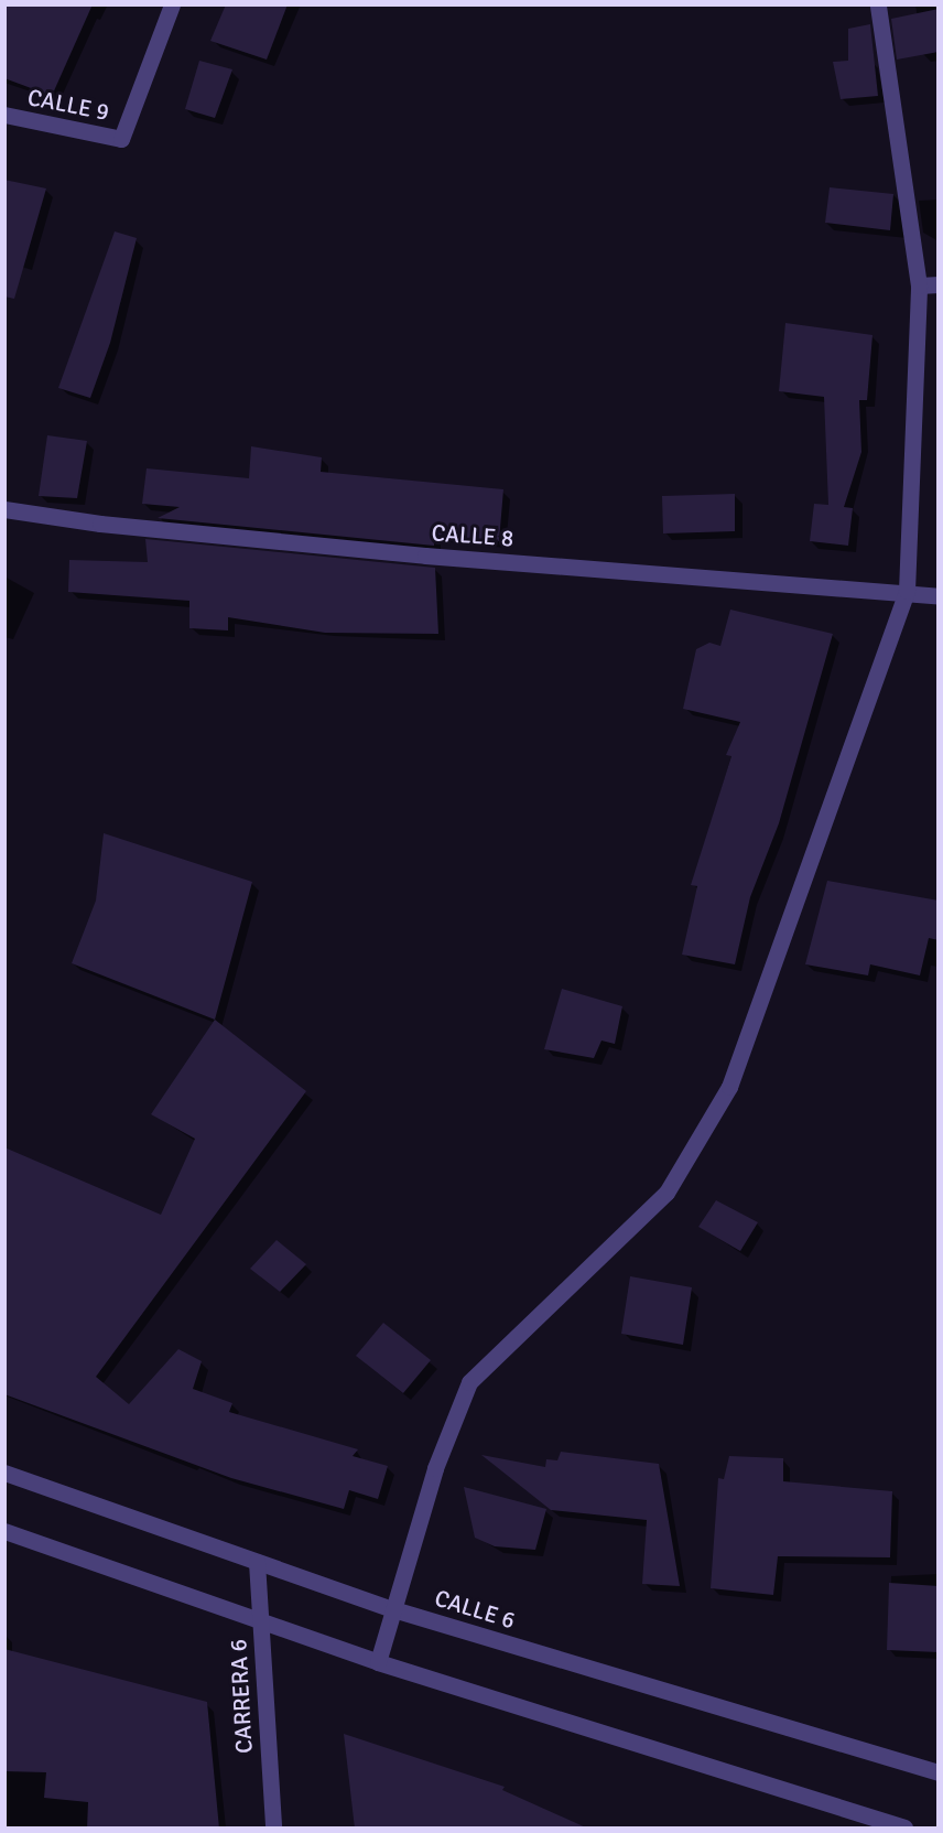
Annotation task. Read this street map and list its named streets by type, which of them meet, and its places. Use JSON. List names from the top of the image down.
{
  "streets": {
    "street": [
      "CALLE 9",
      "CALLE 8",
      "CALLE 6",
      "CARRERA 6"
    ]
  },
  "crossings": [
    ["CALLE 6", "CARRERA 6"]
  ]
}
